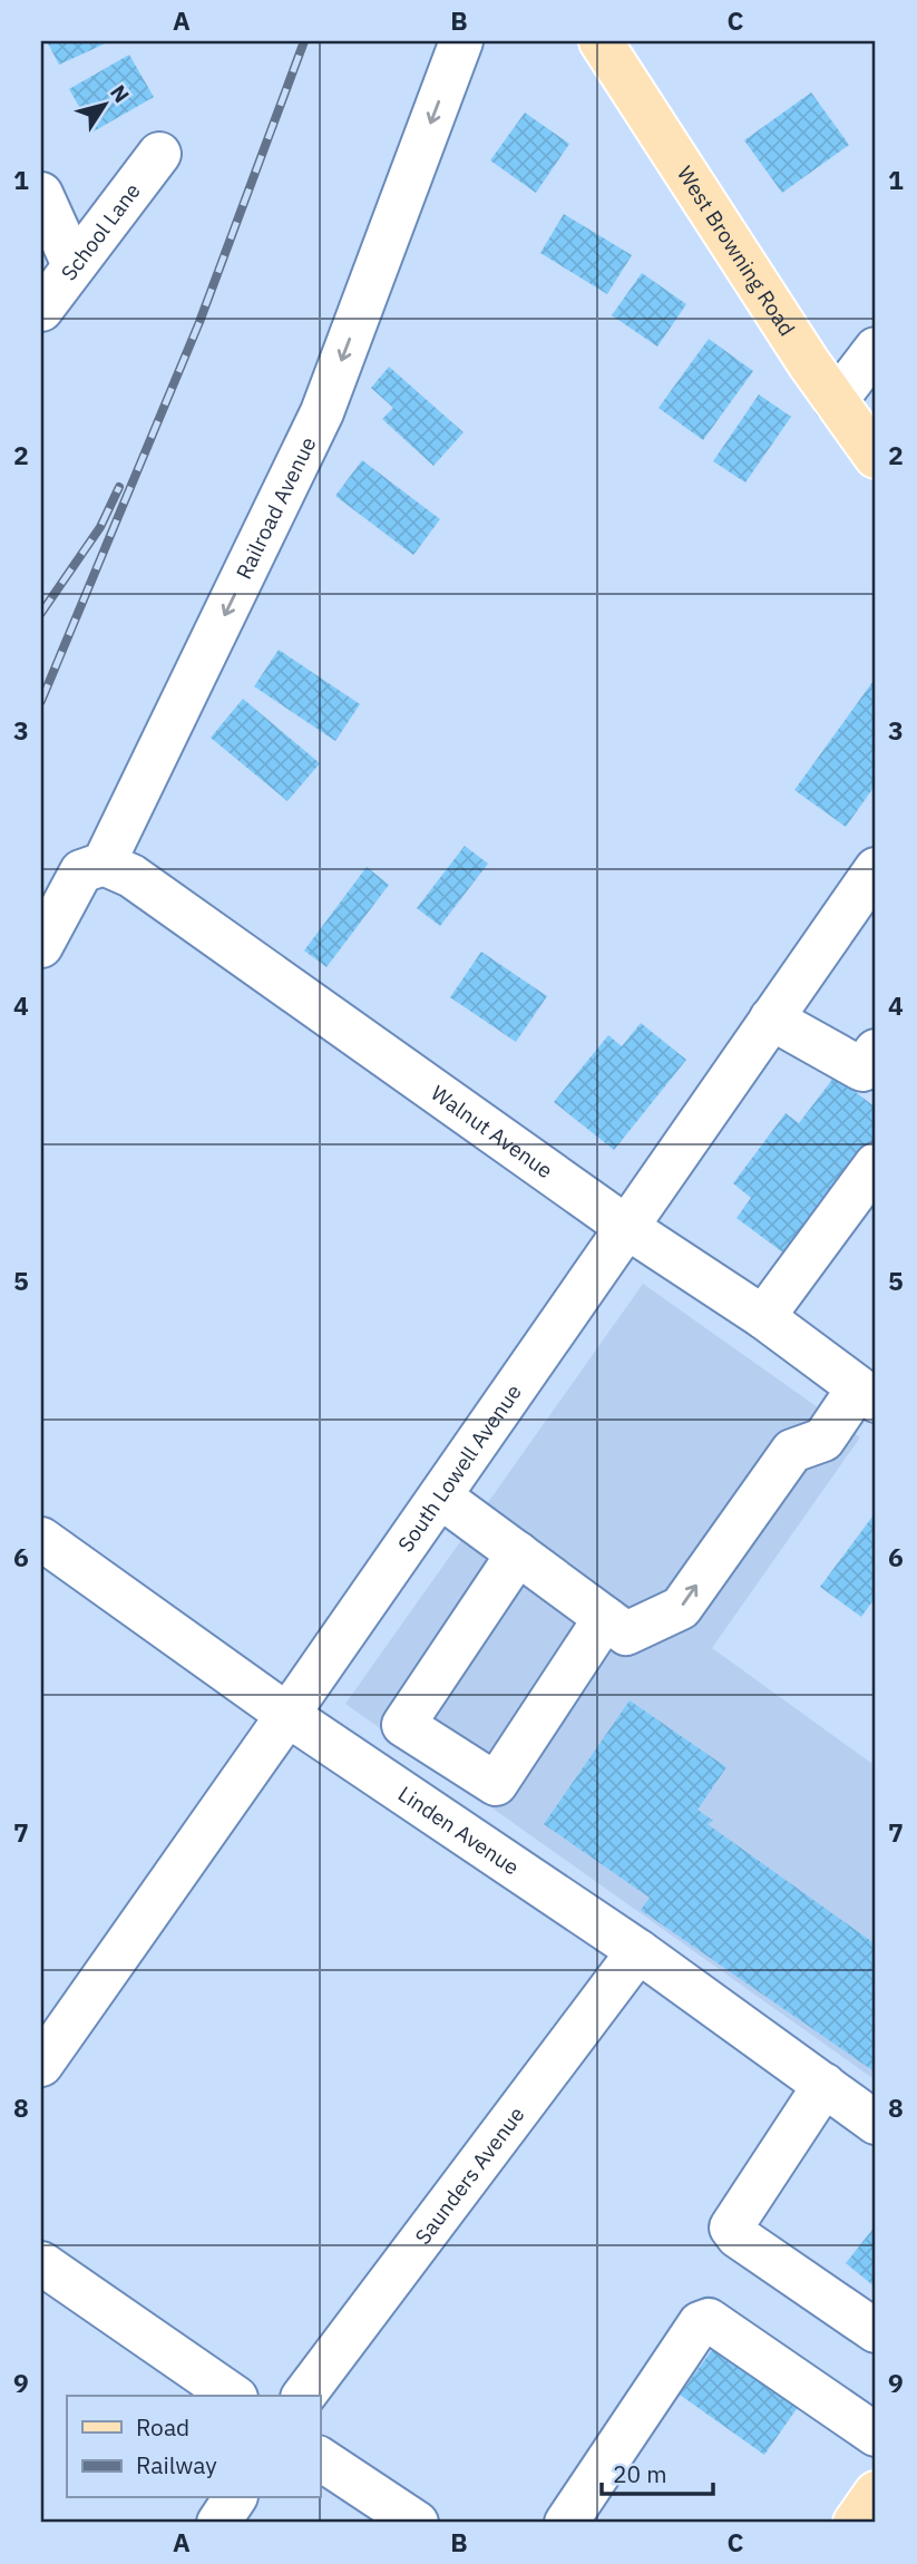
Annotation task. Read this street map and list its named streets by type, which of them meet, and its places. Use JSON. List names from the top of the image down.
{
  "streets": {
    "main road": ["West Browning Road"],
    "street": [
      "School Lane",
      "Railroad Avenue",
      "Walnut Avenue",
      "South Lowell Avenue",
      "Linden Avenue",
      "Saunders Avenue"
    ]
  },
  "crossings": [
    ["Railroad Avenue", "Walnut Avenue"],
    ["Walnut Avenue", "South Lowell Avenue"],
    ["South Lowell Avenue", "Linden Avenue"],
    ["Linden Avenue", "Saunders Avenue"]
  ],
  "one_way": ["Railroad Avenue"],
  "legend": ["Road", "Railway"],
  "scale_bar": "20 m",
  "north": "top right",
  "grid": {
    "columns": ["A", "B", "C"],
    "rows": [
      "1",
      "2",
      "3",
      "4",
      "5",
      "6",
      "7",
      "8",
      "9"
    ]
  }
}
